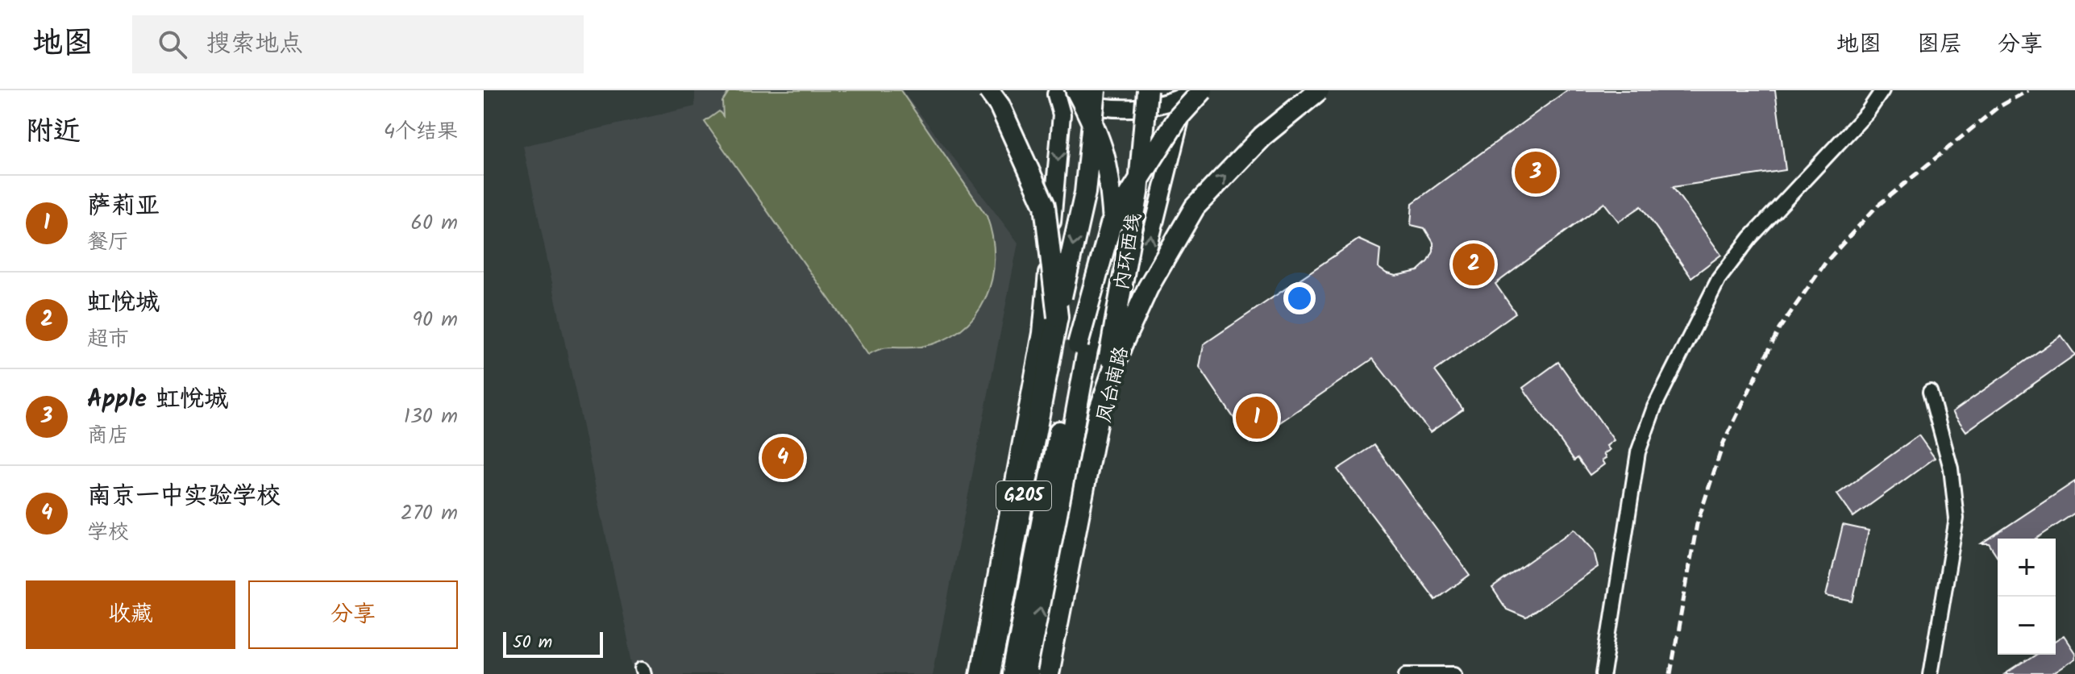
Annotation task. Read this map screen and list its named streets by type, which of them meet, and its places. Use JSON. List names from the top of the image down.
{
  "streets": {
    "highway": ["内环西线", "G205"],
    "main road": ["凤台南路"]
  },
  "scale_bar": "50 m",
  "page": {
    "header": "地图",
    "search": "搜索地点",
    "nav": ["地图", "图层", "分享"],
    "heading": ["附近", "4个结果"],
    "pins": [
      "3",
      "2",
      "1",
      "4"
    ],
    "list": [
      {
        "mark": "1",
        "name": "萨莉亚",
        "note": "餐厅",
        "value": "60 m"
      },
      {
        "mark": "2",
        "name": "虹悦城",
        "note": "超市",
        "value": "90 m"
      },
      {
        "mark": "3",
        "name": "Apple 虹悦城",
        "note": "商店",
        "value": "130 m"
      },
      {
        "mark": "4",
        "name": "南京一中实验学校",
        "note": "学校",
        "value": "270 m"
      }
    ],
    "map_buttons": ["+", "−"],
    "buttons": ["收藏", "分享"],
    "scale": "50 m"
  }
}
